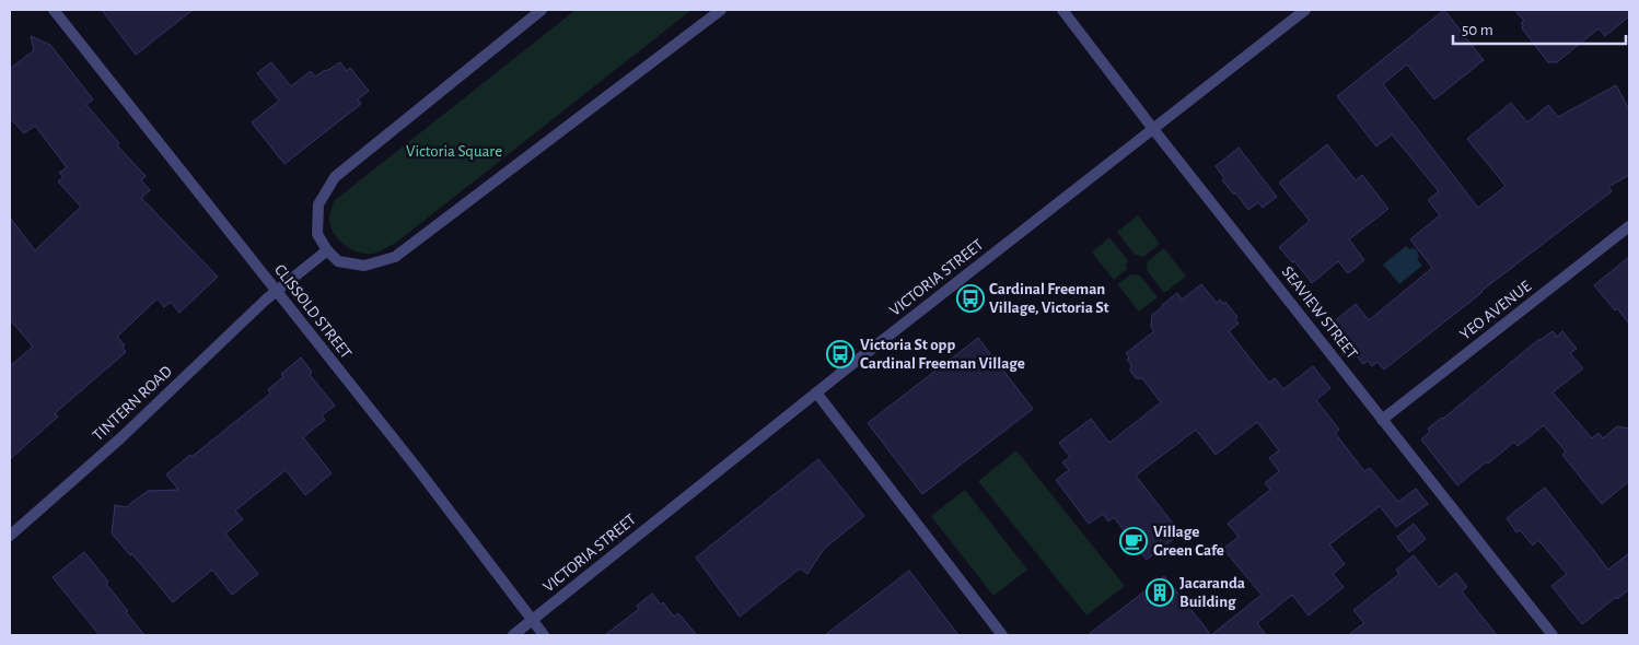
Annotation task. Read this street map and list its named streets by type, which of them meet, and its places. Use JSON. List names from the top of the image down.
{
  "streets": {
    "street": [
      "VICTORIA STREET",
      "YEO AVENUE",
      "CLISSOLD STREET",
      "SEAVIEW STREET",
      "TINTERN ROAD"
    ]
  },
  "crossings": [
    ["VICTORIA STREET", "CLISSOLD STREET"],
    ["VICTORIA STREET", "SEAVIEW STREET"],
    ["YEO AVENUE", "SEAVIEW STREET"],
    ["CLISSOLD STREET", "TINTERN ROAD"]
  ],
  "parks": ["Victoria Square"],
  "places": {
    "bus stop": ["Cardinal Freeman Village, Victoria St", "Victoria St opp Cardinal Freeman Village"],
    "cafe": ["Village Green Cafe"],
    "building": ["Jacaranda Building"]
  },
  "scale_bar": "50 m"
}
